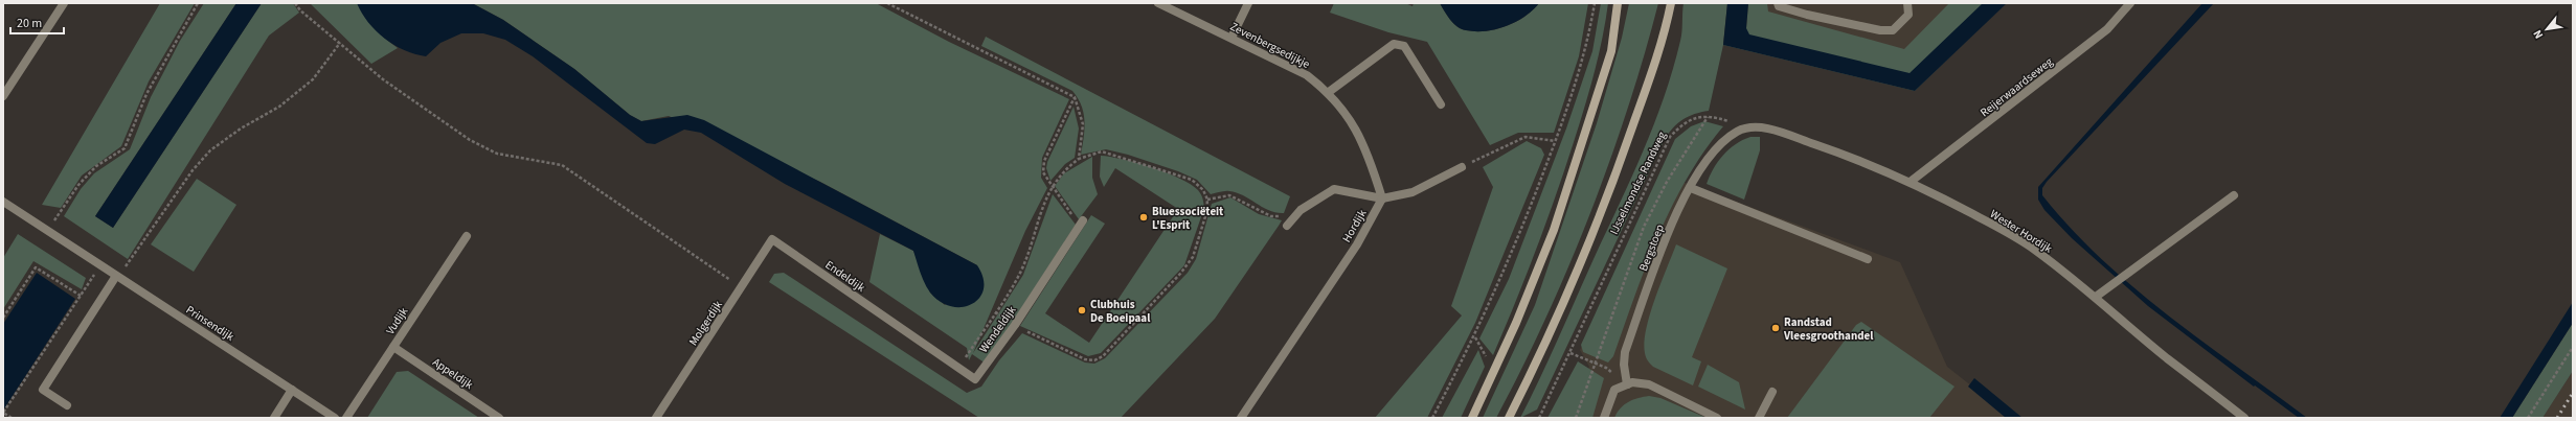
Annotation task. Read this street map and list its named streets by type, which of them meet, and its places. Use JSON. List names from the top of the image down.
{
  "streets": {
    "main road": ["IJsselmondse Randweg"],
    "street": [
      "Zevenbergsedijkje",
      "Reijerwaardseweg",
      "Hordijk",
      "Wester Hordijk",
      "Bergstoep",
      "Endeldijk",
      "Vudijk",
      "Prinsendijk",
      "Molgerdijk",
      "Wendeldijk",
      "Appeldijk"
    ]
  },
  "crossings": [
    ["Zevenbergsedijkje", "Hordijk"],
    ["Reijerwaardseweg", "Wester Hordijk"],
    ["Wester Hordijk", "Bergstoep"],
    ["Endeldijk", "Molgerdijk"],
    ["Endeldijk", "Wendeldijk"],
    ["Vudijk", "Appeldijk"]
  ],
  "places": ["Bluessociëteit L'Esprit", "Clubhuis De Boeipaal", "Randstad Vleesgroothandel"],
  "scale_bar": "20 m",
  "north": "bottom left"
}
